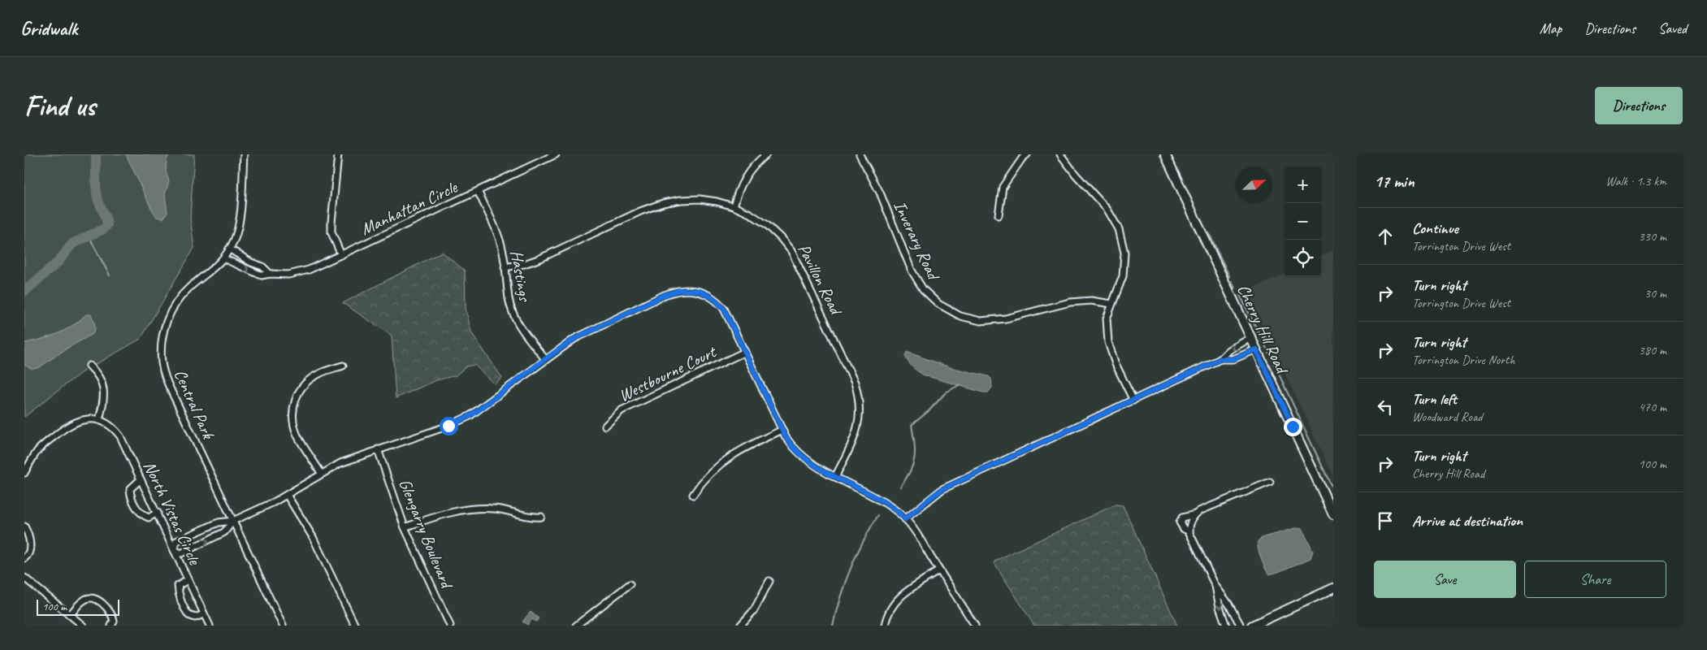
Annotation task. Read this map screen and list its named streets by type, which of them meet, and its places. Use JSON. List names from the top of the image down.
{
  "streets": {
    "main road": ["Cherry Hill Road"],
    "street": [
      "Manhattan Circle",
      "Inverary Road",
      "Hastings",
      "Pavillon Road",
      "Westbourne Court",
      "Central Park",
      "North Vistas Circle",
      "Glengarry Boulevard"
    ]
  },
  "crossings": [
    ["Manhattan Circle", "Hastings"],
    ["Manhattan Circle", "Central Park"],
    ["Hastings", "Pavillon Road"]
  ],
  "scale_bar": "100 m",
  "north": "top right",
  "page": {
    "header": "Gridwalk",
    "nav": ["Map", "Directions", "Saved"],
    "buttons": [
      "Directions",
      ["Save", "Share"]
    ],
    "title": "Find us",
    "heading": ["17 min", "Walk · 1.3 km"],
    "map_buttons": ["+", "−"],
    "list": [
      ["Continue", "Torrington Drive West", "330 m"],
      ["Turn right", "Torrington Drive West", "30 m"],
      ["Turn right", "Torrington Drive North", "380 m"],
      ["Turn left", "Woodward Road", "470 m"],
      ["Turn right", "Cherry Hill Road", "100 m"],
      "Arrive at destination"
    ],
    "scale": "100 m"
  }
}
